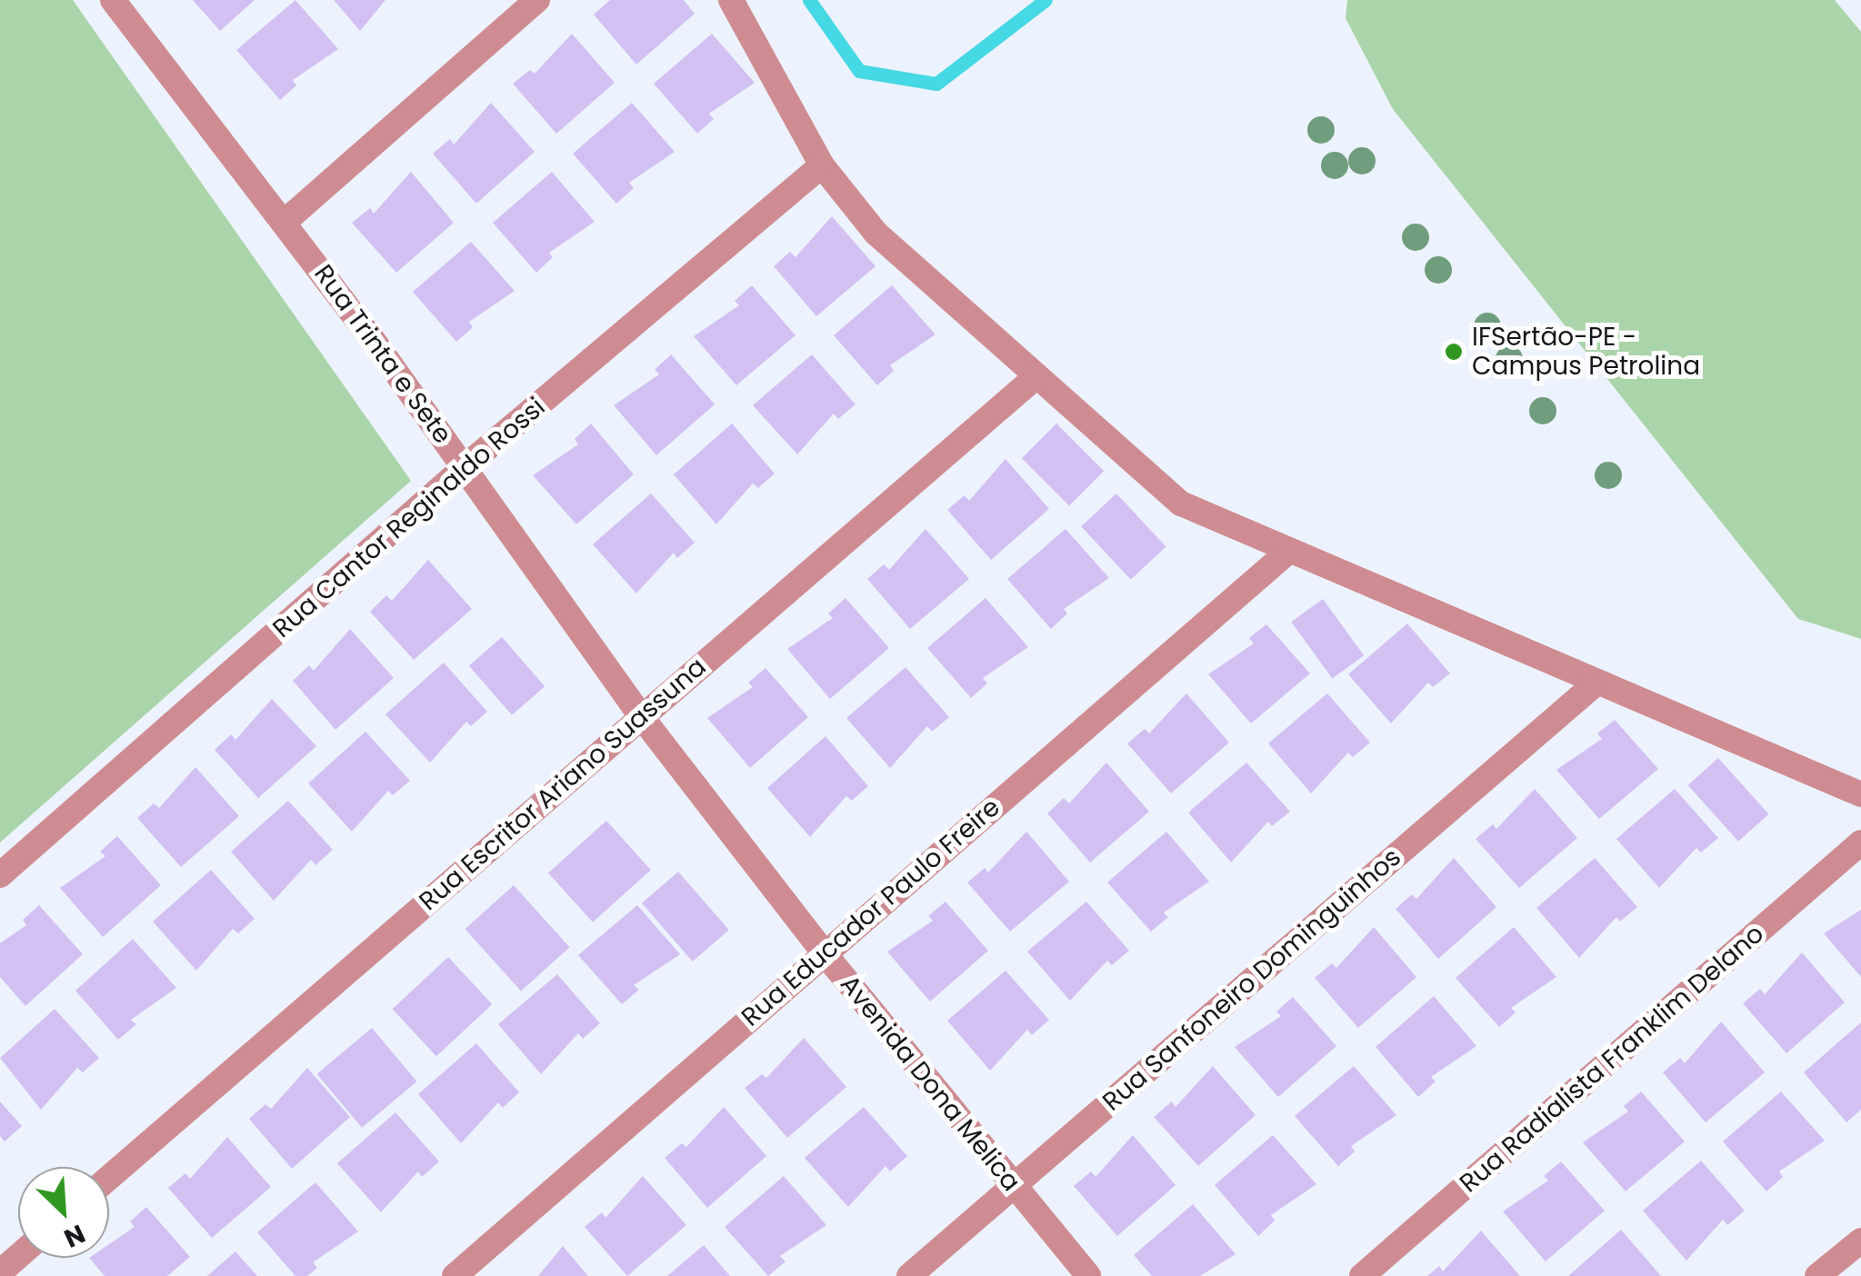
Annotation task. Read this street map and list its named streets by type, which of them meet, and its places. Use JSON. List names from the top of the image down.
{
  "streets": {
    "street": [
      "Rua Trinta e Sete",
      "Rua Cantor Reginaldo Rossi",
      "Rua Escritor Ariano Suassuna",
      "Rua Educador Paulo Freire",
      "Rua Sanfoneiro Dominguinhos",
      "Rua Radialista Franklim Delano",
      "Avenida Dona Melica"
    ]
  },
  "crossings": [
    ["Rua Trinta e Sete", "Rua Cantor Reginaldo Rossi"],
    ["Rua Trinta e Sete", "Rua Escritor Ariano Suassuna"],
    ["Rua Trinta e Sete", "Avenida Dona Melica"],
    ["Rua Escritor Ariano Suassuna", "Avenida Dona Melica"],
    ["Rua Educador Paulo Freire", "Avenida Dona Melica"],
    ["Rua Sanfoneiro Dominguinhos", "Avenida Dona Melica"]
  ],
  "places": ["IFSertão-PE - Campus Petrolina"],
  "north": "bottom right"
}
